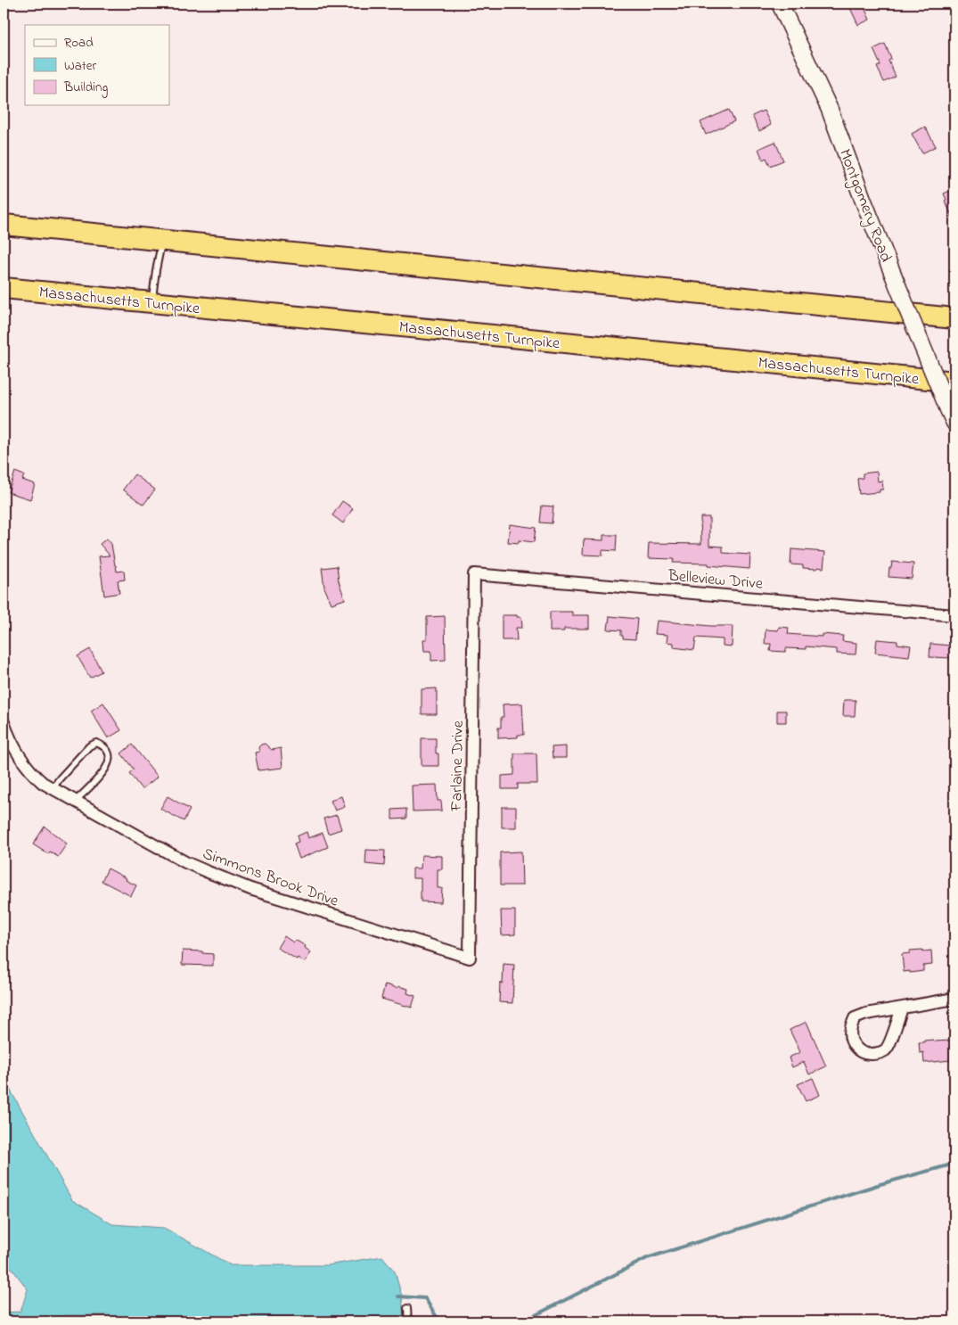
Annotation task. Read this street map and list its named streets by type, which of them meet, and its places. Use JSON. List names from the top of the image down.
{
  "streets": {
    "highway": ["Massachusetts Turnpike"],
    "main road": ["Montgomery Road"],
    "street": ["Belleview Drive", "Farlaine Drive", "Simmons Brook Drive"]
  },
  "crossings": [
    ["Belleview Drive", "Farlaine Drive"],
    ["Farlaine Drive", "Simmons Brook Drive"]
  ],
  "legend": ["Road", "Water", "Building"]
}
